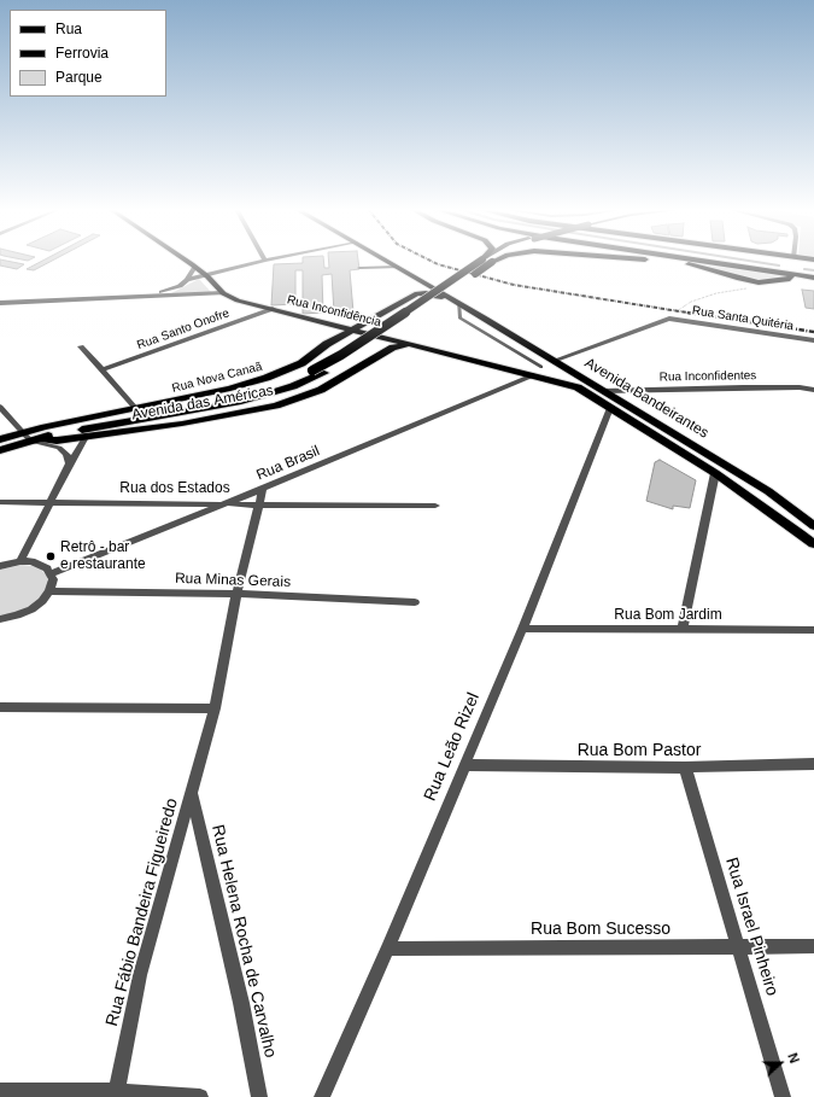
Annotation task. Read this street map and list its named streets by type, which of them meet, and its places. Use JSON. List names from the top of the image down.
{
  "streets": {
    "main road": [
      "Rua Inconfidência",
      "Rua Nova Canaã",
      "Avenida Bandeirantes",
      "Avenida das Américas"
    ],
    "street": [
      "Rua Santa Quitéria",
      "Rua Santo Onofre",
      "Rua Inconfidentes",
      "Rua Brasil",
      "Rua dos Estados",
      "Rua Minas Gerais",
      "Rua Bom Jardim",
      "Rua Leão Rizel",
      "Rua Bom Pastor",
      "Rua Fábio Bandeira Figueiredo",
      "Rua Israel Pinheiro",
      "Rua Bom Sucesso",
      "Rua Helena Rocha de Carvalho"
    ]
  },
  "crossings": [
    ["Rua Inconfidência", "Rua Santo Onofre"],
    ["Rua Inconfidência", "Rua Nova Canaã"],
    ["Rua Inconfidência", "Avenida Bandeirantes"],
    ["Rua Inconfidência", "Avenida das Américas"],
    ["Rua Inconfidência", "Rua Brasil"],
    ["Rua Inconfidentes", "Avenida Bandeirantes"],
    ["Rua Nova Canaã", "Avenida Bandeirantes"],
    ["Rua Nova Canaã", "Avenida das Américas"],
    ["Avenida Bandeirantes", "Rua Leão Rizel"],
    ["Rua Brasil", "Rua dos Estados"],
    ["Rua Brasil", "Rua Fábio Bandeira Figueiredo"],
    ["Rua dos Estados", "Rua Fábio Bandeira Figueiredo"],
    ["Rua Minas Gerais", "Rua Fábio Bandeira Figueiredo"],
    ["Rua Bom Jardim", "Rua Leão Rizel"],
    ["Rua Leão Rizel", "Rua Bom Pastor"],
    ["Rua Leão Rizel", "Rua Bom Sucesso"],
    ["Rua Bom Pastor", "Rua Israel Pinheiro"],
    ["Rua Fábio Bandeira Figueiredo", "Rua Helena Rocha de Carvalho"],
    ["Rua Israel Pinheiro", "Rua Bom Sucesso"]
  ],
  "places": ["Retrô - bar e restaurante"],
  "legend": ["Rua", "Ferrovia", "Parque"],
  "north": "right"
}
